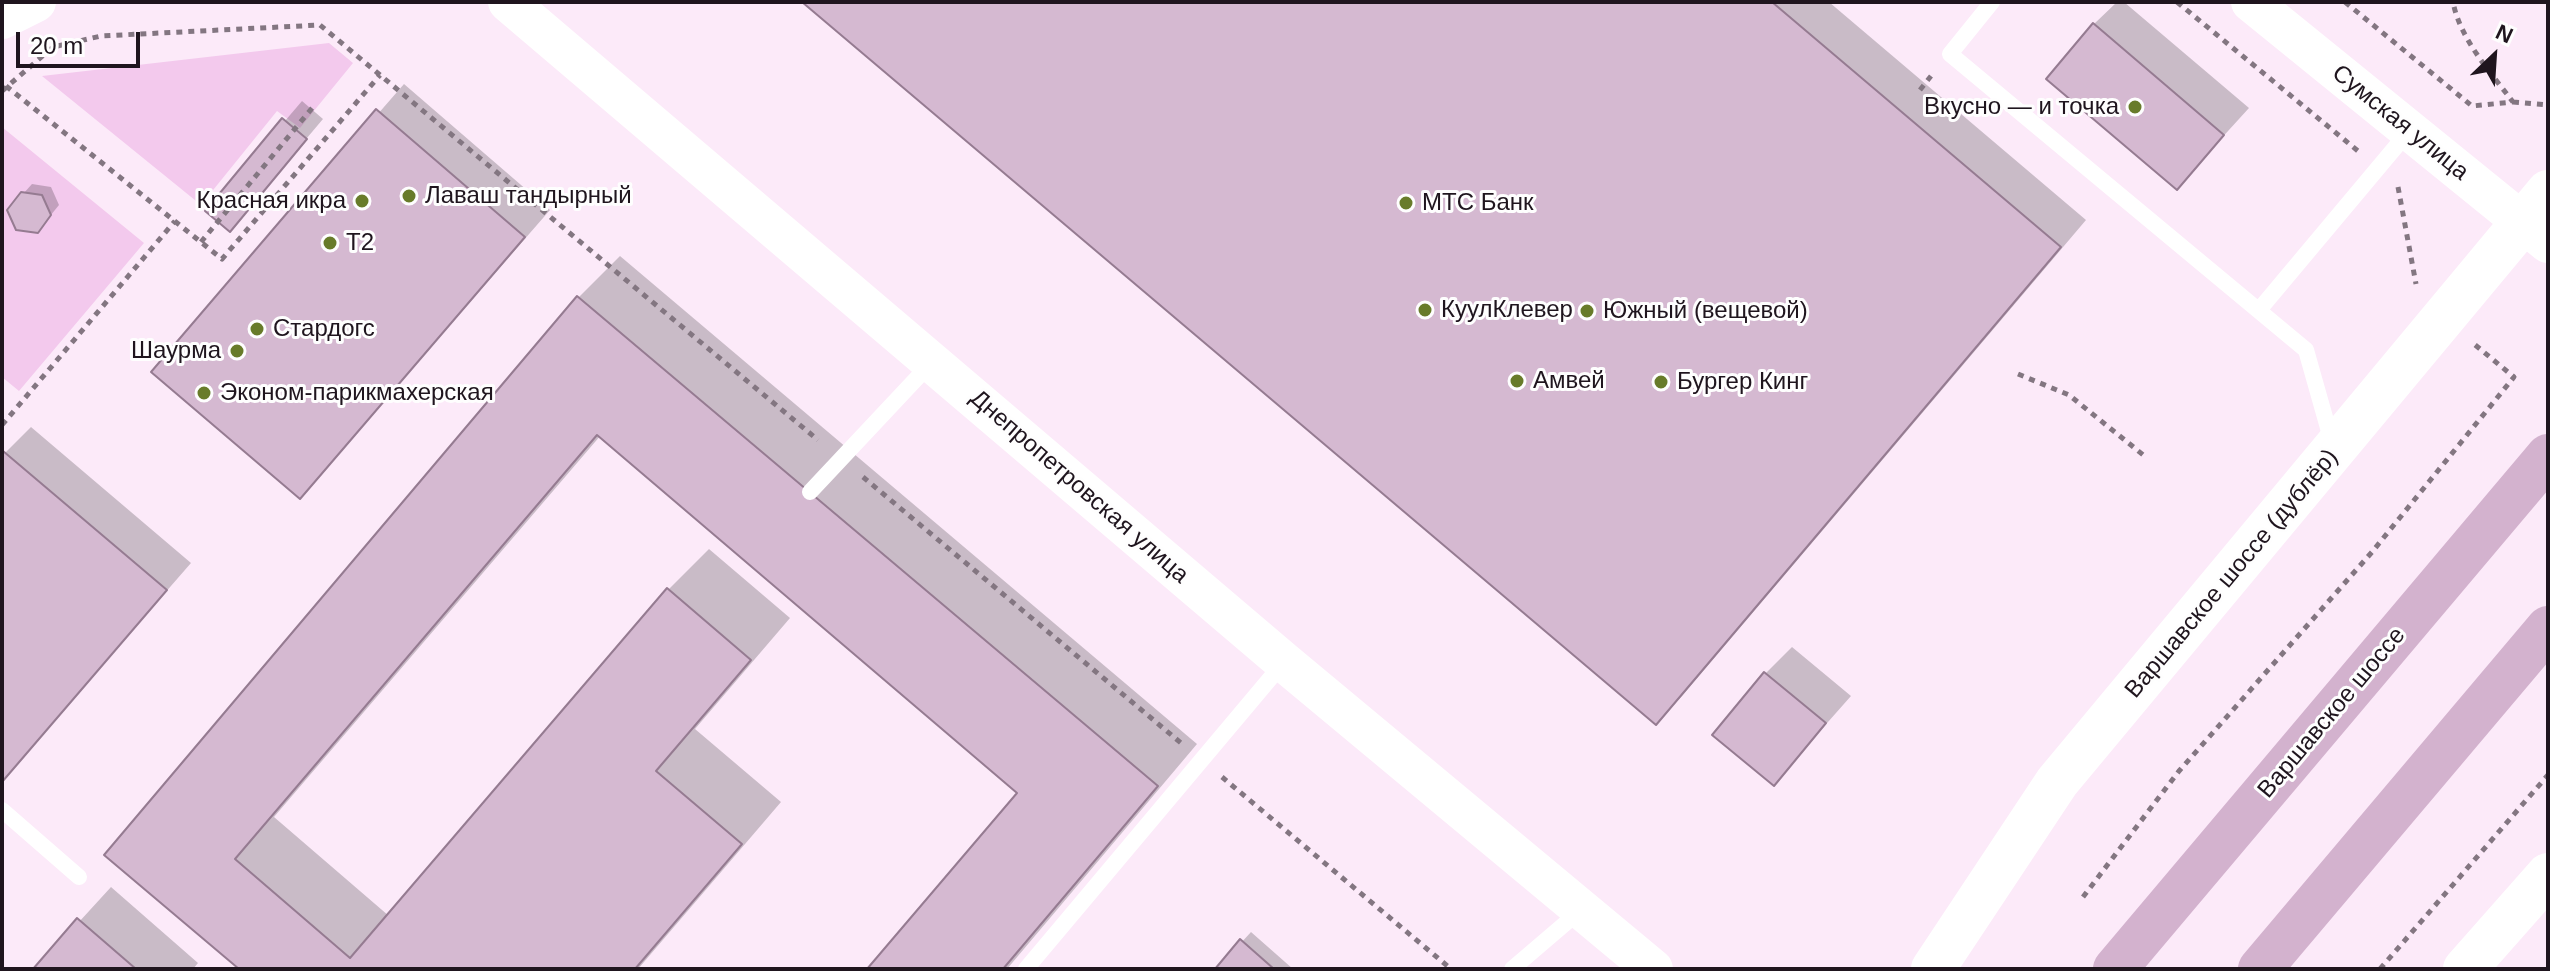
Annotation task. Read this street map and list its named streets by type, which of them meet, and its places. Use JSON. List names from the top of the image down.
{
  "streets": {
    "main road": ["Варшавское шоссе (дублёр)", "Варшавское шоссе"],
    "street": ["Сумская улица", "Днепропетровская улица"]
  },
  "crossings": [
    ["Сумская улица", "Варшавское шоссе (дублёр)"]
  ],
  "places": [
    "Вкусно — и точка",
    "Лаваш тандырный",
    "Красная икра",
    "МТС Банк",
    "T2",
    "КуулКлевер",
    "Южный (вещевой)",
    "Стардогс",
    "Шаурма",
    "Амвей",
    "Бургер Кинг",
    "Эконом-парикмахерская"
  ],
  "scale_bar": "20 m",
  "north": "top right"
}
